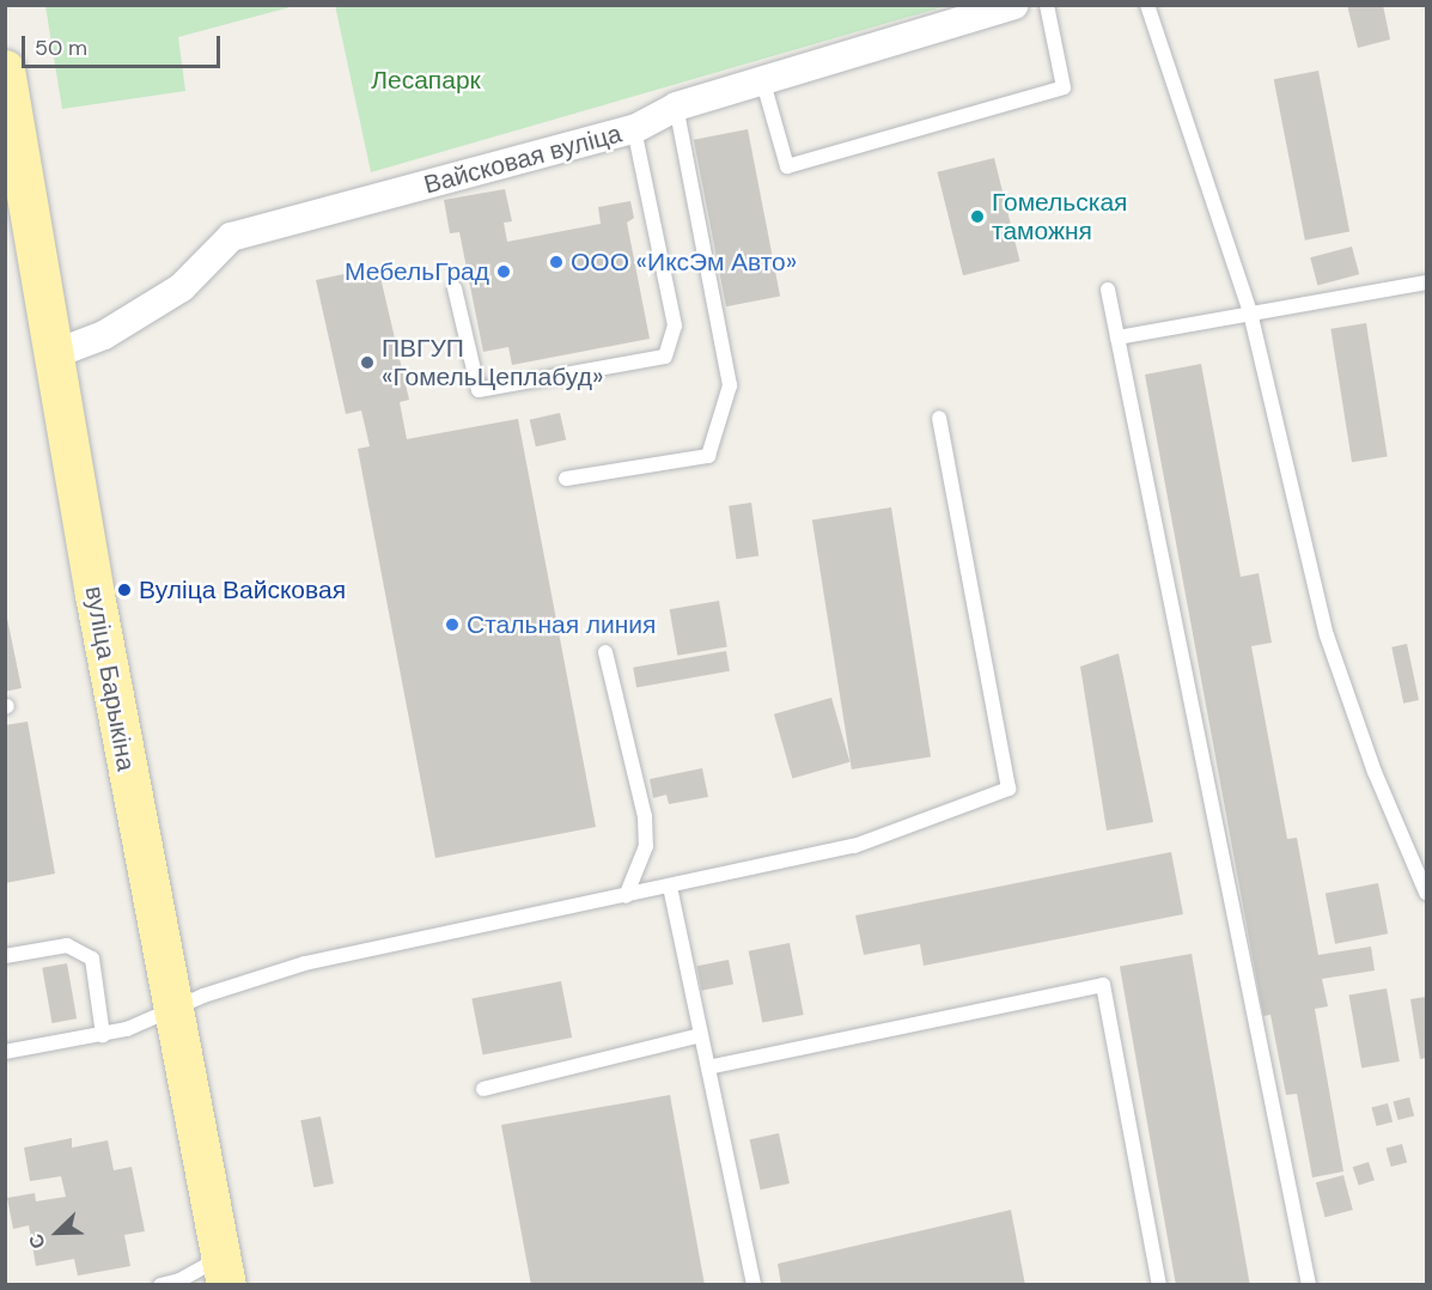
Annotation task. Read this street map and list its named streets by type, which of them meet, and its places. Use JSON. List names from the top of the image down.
{
  "streets": {
    "main road": ["вуліца Барыкіна"],
    "street": ["Вайсковая вуліца"]
  },
  "crossings": [
    ["Вайсковая вуліца", "вуліца Барыкіна"]
  ],
  "parks": ["Лесапарк"],
  "places": [
    "Гомельская таможня",
    "ООО «ИксЭм Авто»",
    "МебельГрад",
    "ПВГУП «ГомельЦеплабуд»",
    "Вуліца Вайсковая",
    "Стальная линия"
  ],
  "scale_bar": "50 m",
  "north": "bottom left"
}
